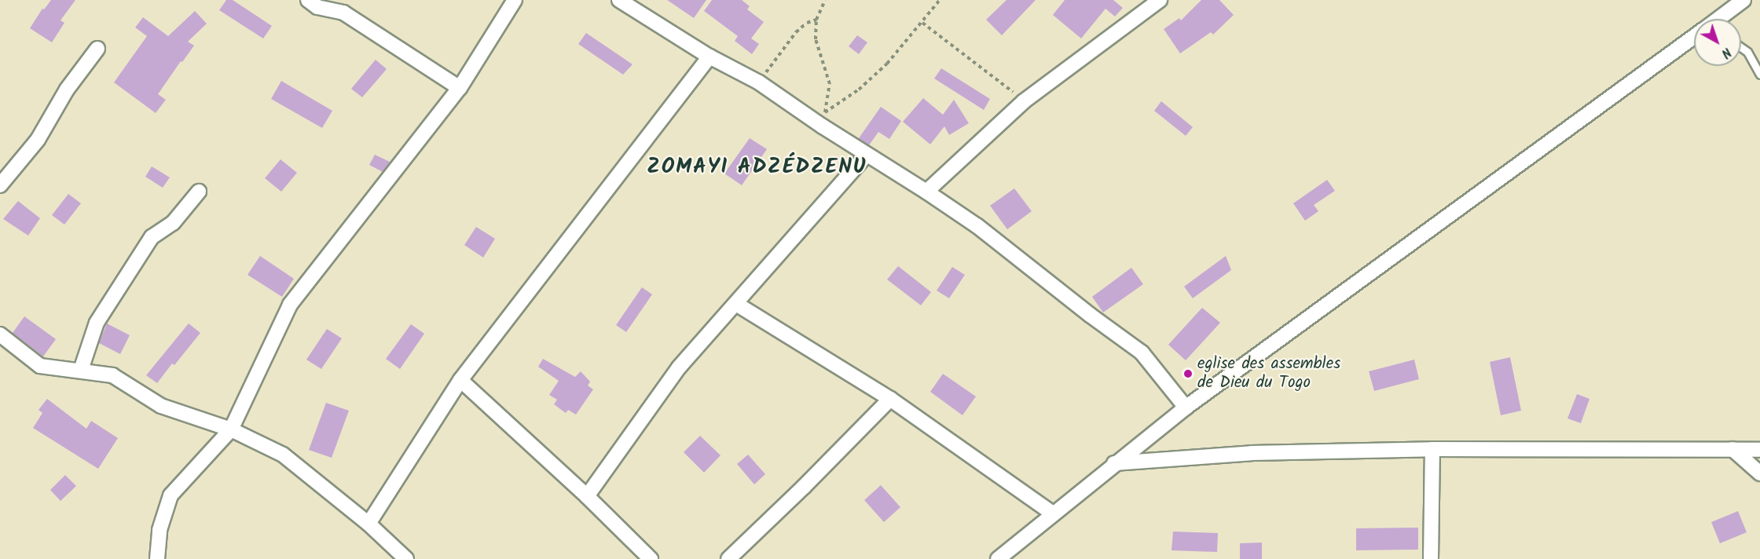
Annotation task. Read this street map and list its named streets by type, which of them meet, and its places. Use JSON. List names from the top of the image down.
{
  "districts": ["ZOMAYI ADZÉDZENU"],
  "places": ["eglise des assembles de Dieu du Togo"],
  "north": "bottom right"
}
